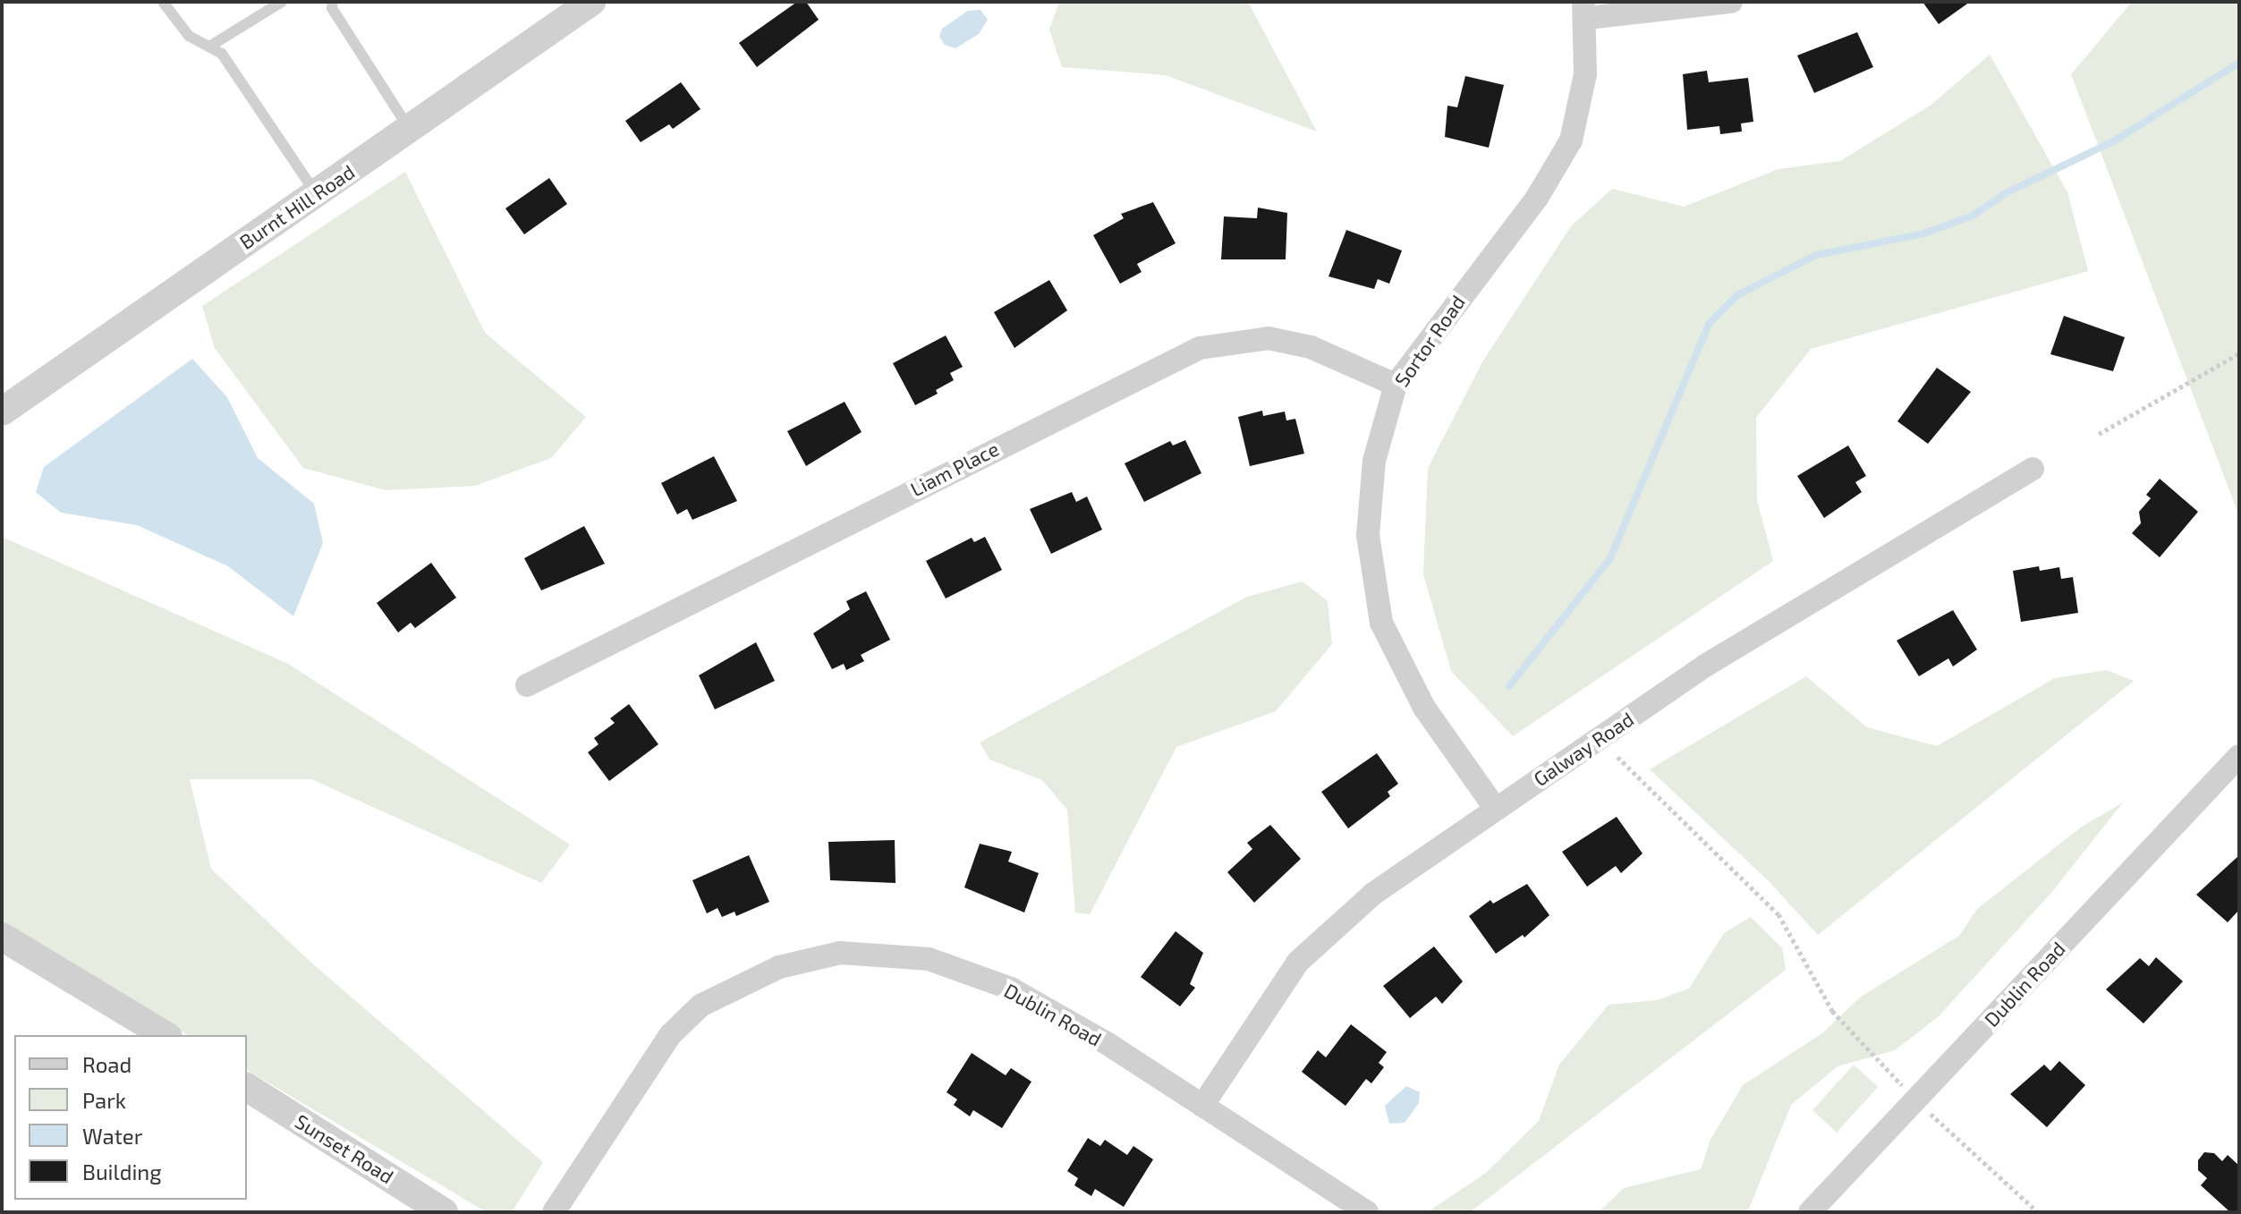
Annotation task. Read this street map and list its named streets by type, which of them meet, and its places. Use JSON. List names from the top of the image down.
{
  "streets": {
    "street": [
      "Burnt Hill Road",
      "Sortor Road",
      "Liam Place",
      "Galway Road",
      "Dublin Road",
      "Sunset Road"
    ]
  },
  "crossings": [
    ["Sortor Road", "Liam Place"],
    ["Sortor Road", "Galway Road"],
    ["Galway Road", "Dublin Road"]
  ],
  "legend": [
    "Road",
    "Park",
    "Water",
    "Building"
  ]
}
